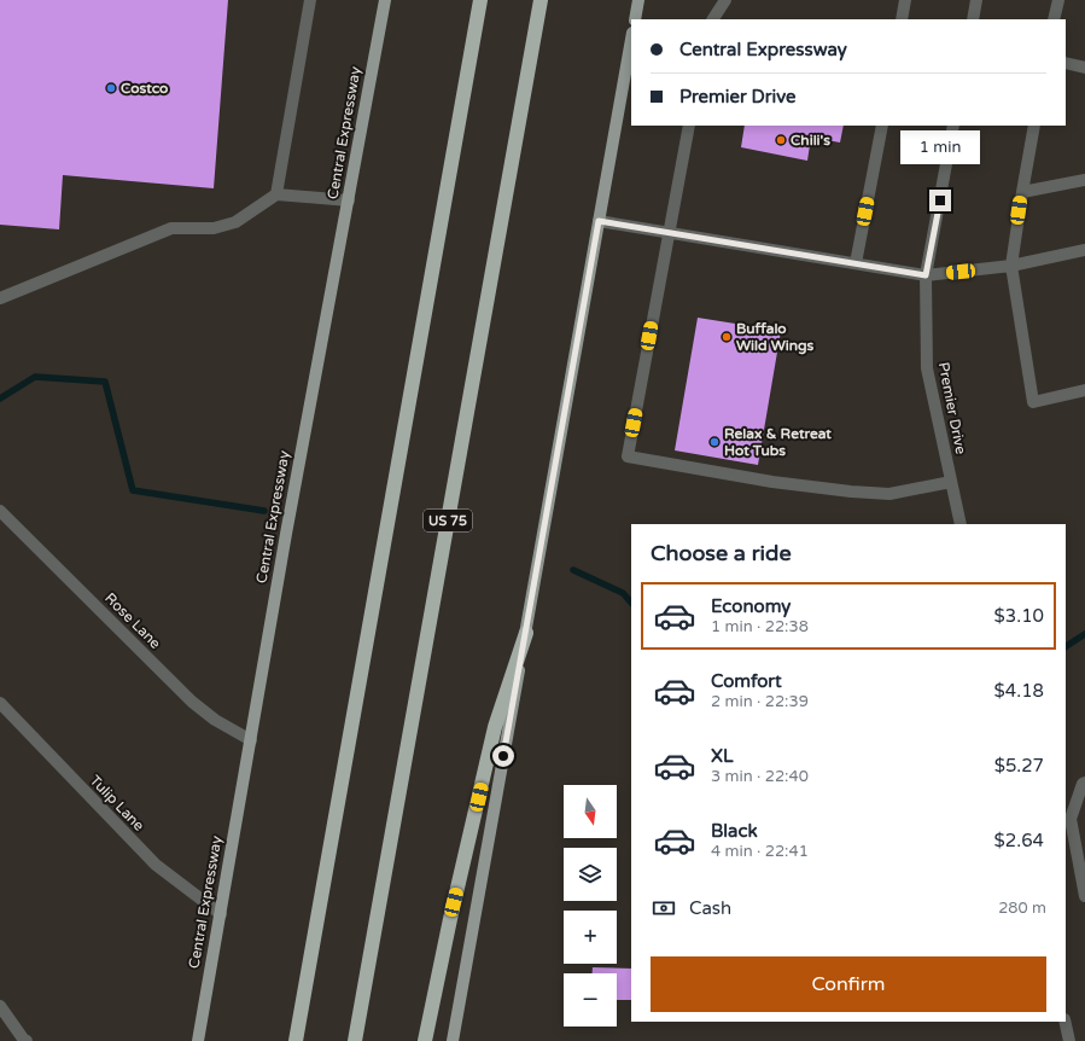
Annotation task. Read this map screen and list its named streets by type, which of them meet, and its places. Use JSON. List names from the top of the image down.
{
  "streets": {
    "highway": ["US 75"],
    "main road": ["Central Expressway"],
    "street": ["Premier Drive", "Rose Lane", "Tulip Lane"]
  },
  "crossings": [
    ["Central Expressway", "Rose Lane"],
    ["Central Expressway", "Tulip Lane"]
  ],
  "places": [
    "Costco",
    "Chili's",
    "Buffalo Wild Wings",
    "Relax & Retreat Hot Tubs"
  ],
  "north": "bottom",
  "page": {
    "banner": ["Central Expressway", "Premier Drive"],
    "bubble": "1 min",
    "heading": "Choose a ride",
    "list": [
      {
        "name": "Economy",
        "note": "1 min · 22:38",
        "value": "$3.10"
      },
      {
        "name": "Comfort",
        "note": "2 min · 22:39",
        "value": "$4.18"
      },
      {
        "name": "XL",
        "note": "3 min · 22:40",
        "value": "$5.27"
      },
      {
        "name": "Black",
        "note": "4 min · 22:41",
        "value": "$2.64"
      }
    ],
    "map_buttons": ["+", "−"],
    "pay": ["Cash", "280 m"],
    "buttons": "Confirm"
  }
}
